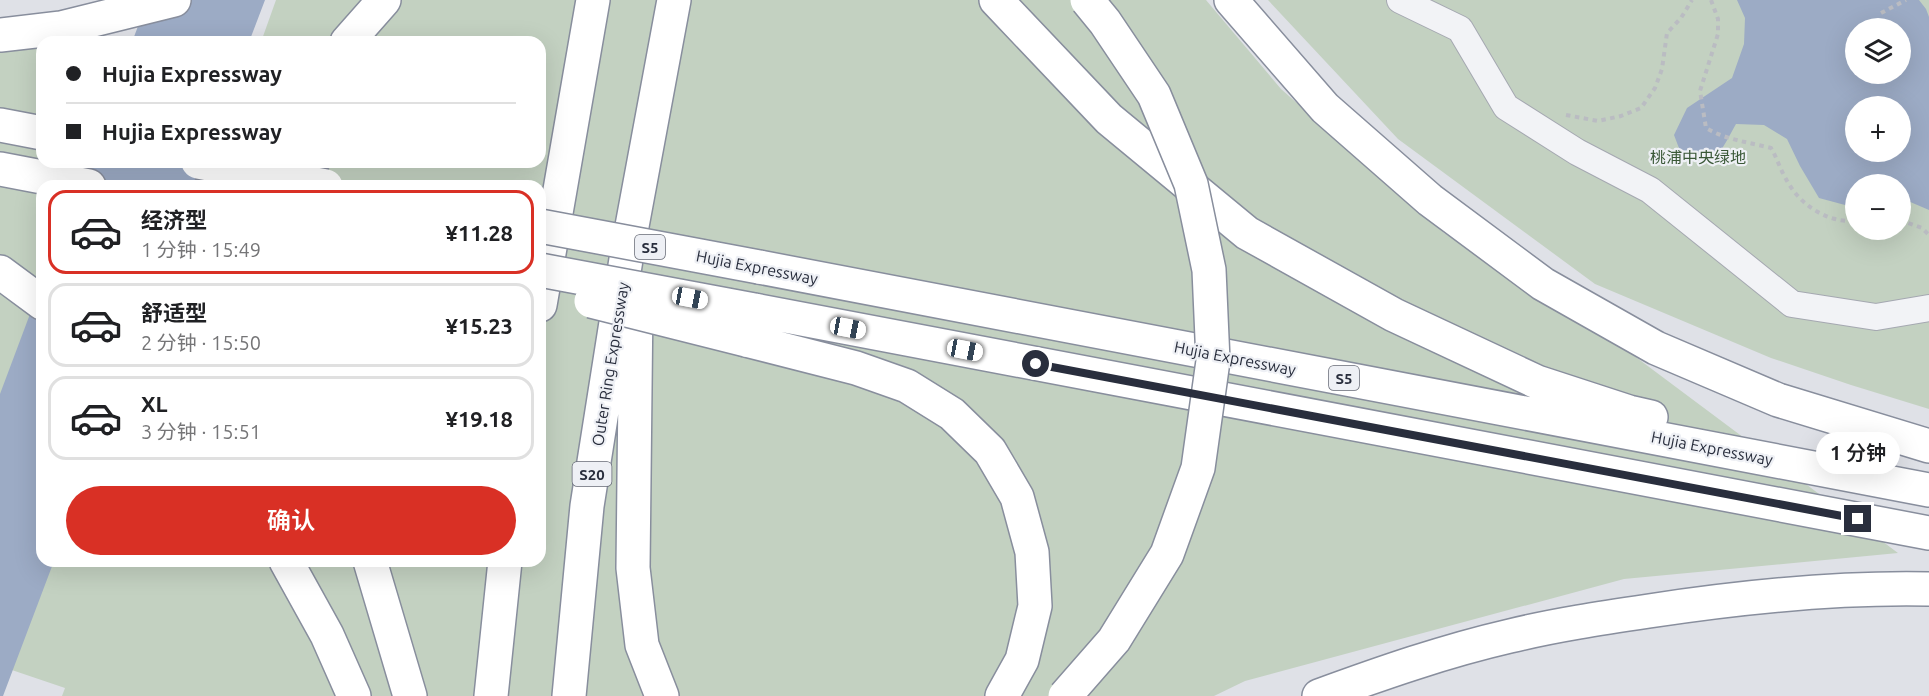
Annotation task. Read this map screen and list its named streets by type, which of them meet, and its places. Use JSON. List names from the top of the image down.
{
  "streets": {
    "highway": [
      "S5",
      "Hujia Expressway",
      "Outer Ring Expressway",
      "S20"
    ]
  },
  "parks": ["桃浦中央绿地"],
  "page": {
    "map_buttons": ["+", "−"],
    "banner": ["Hujia Expressway", "Hujia Expressway"],
    "list": [
      {
        "name": "经济型",
        "note": "1 分钟 · 15:49",
        "value": "¥11.28"
      },
      {
        "name": "舒适型",
        "note": "2 分钟 · 15:50",
        "value": "¥15.23"
      },
      {
        "name": "XL",
        "note": "3 分钟 · 15:51",
        "value": "¥19.18"
      }
    ],
    "bubble": "1 分钟",
    "buttons": "确认"
  }
}
